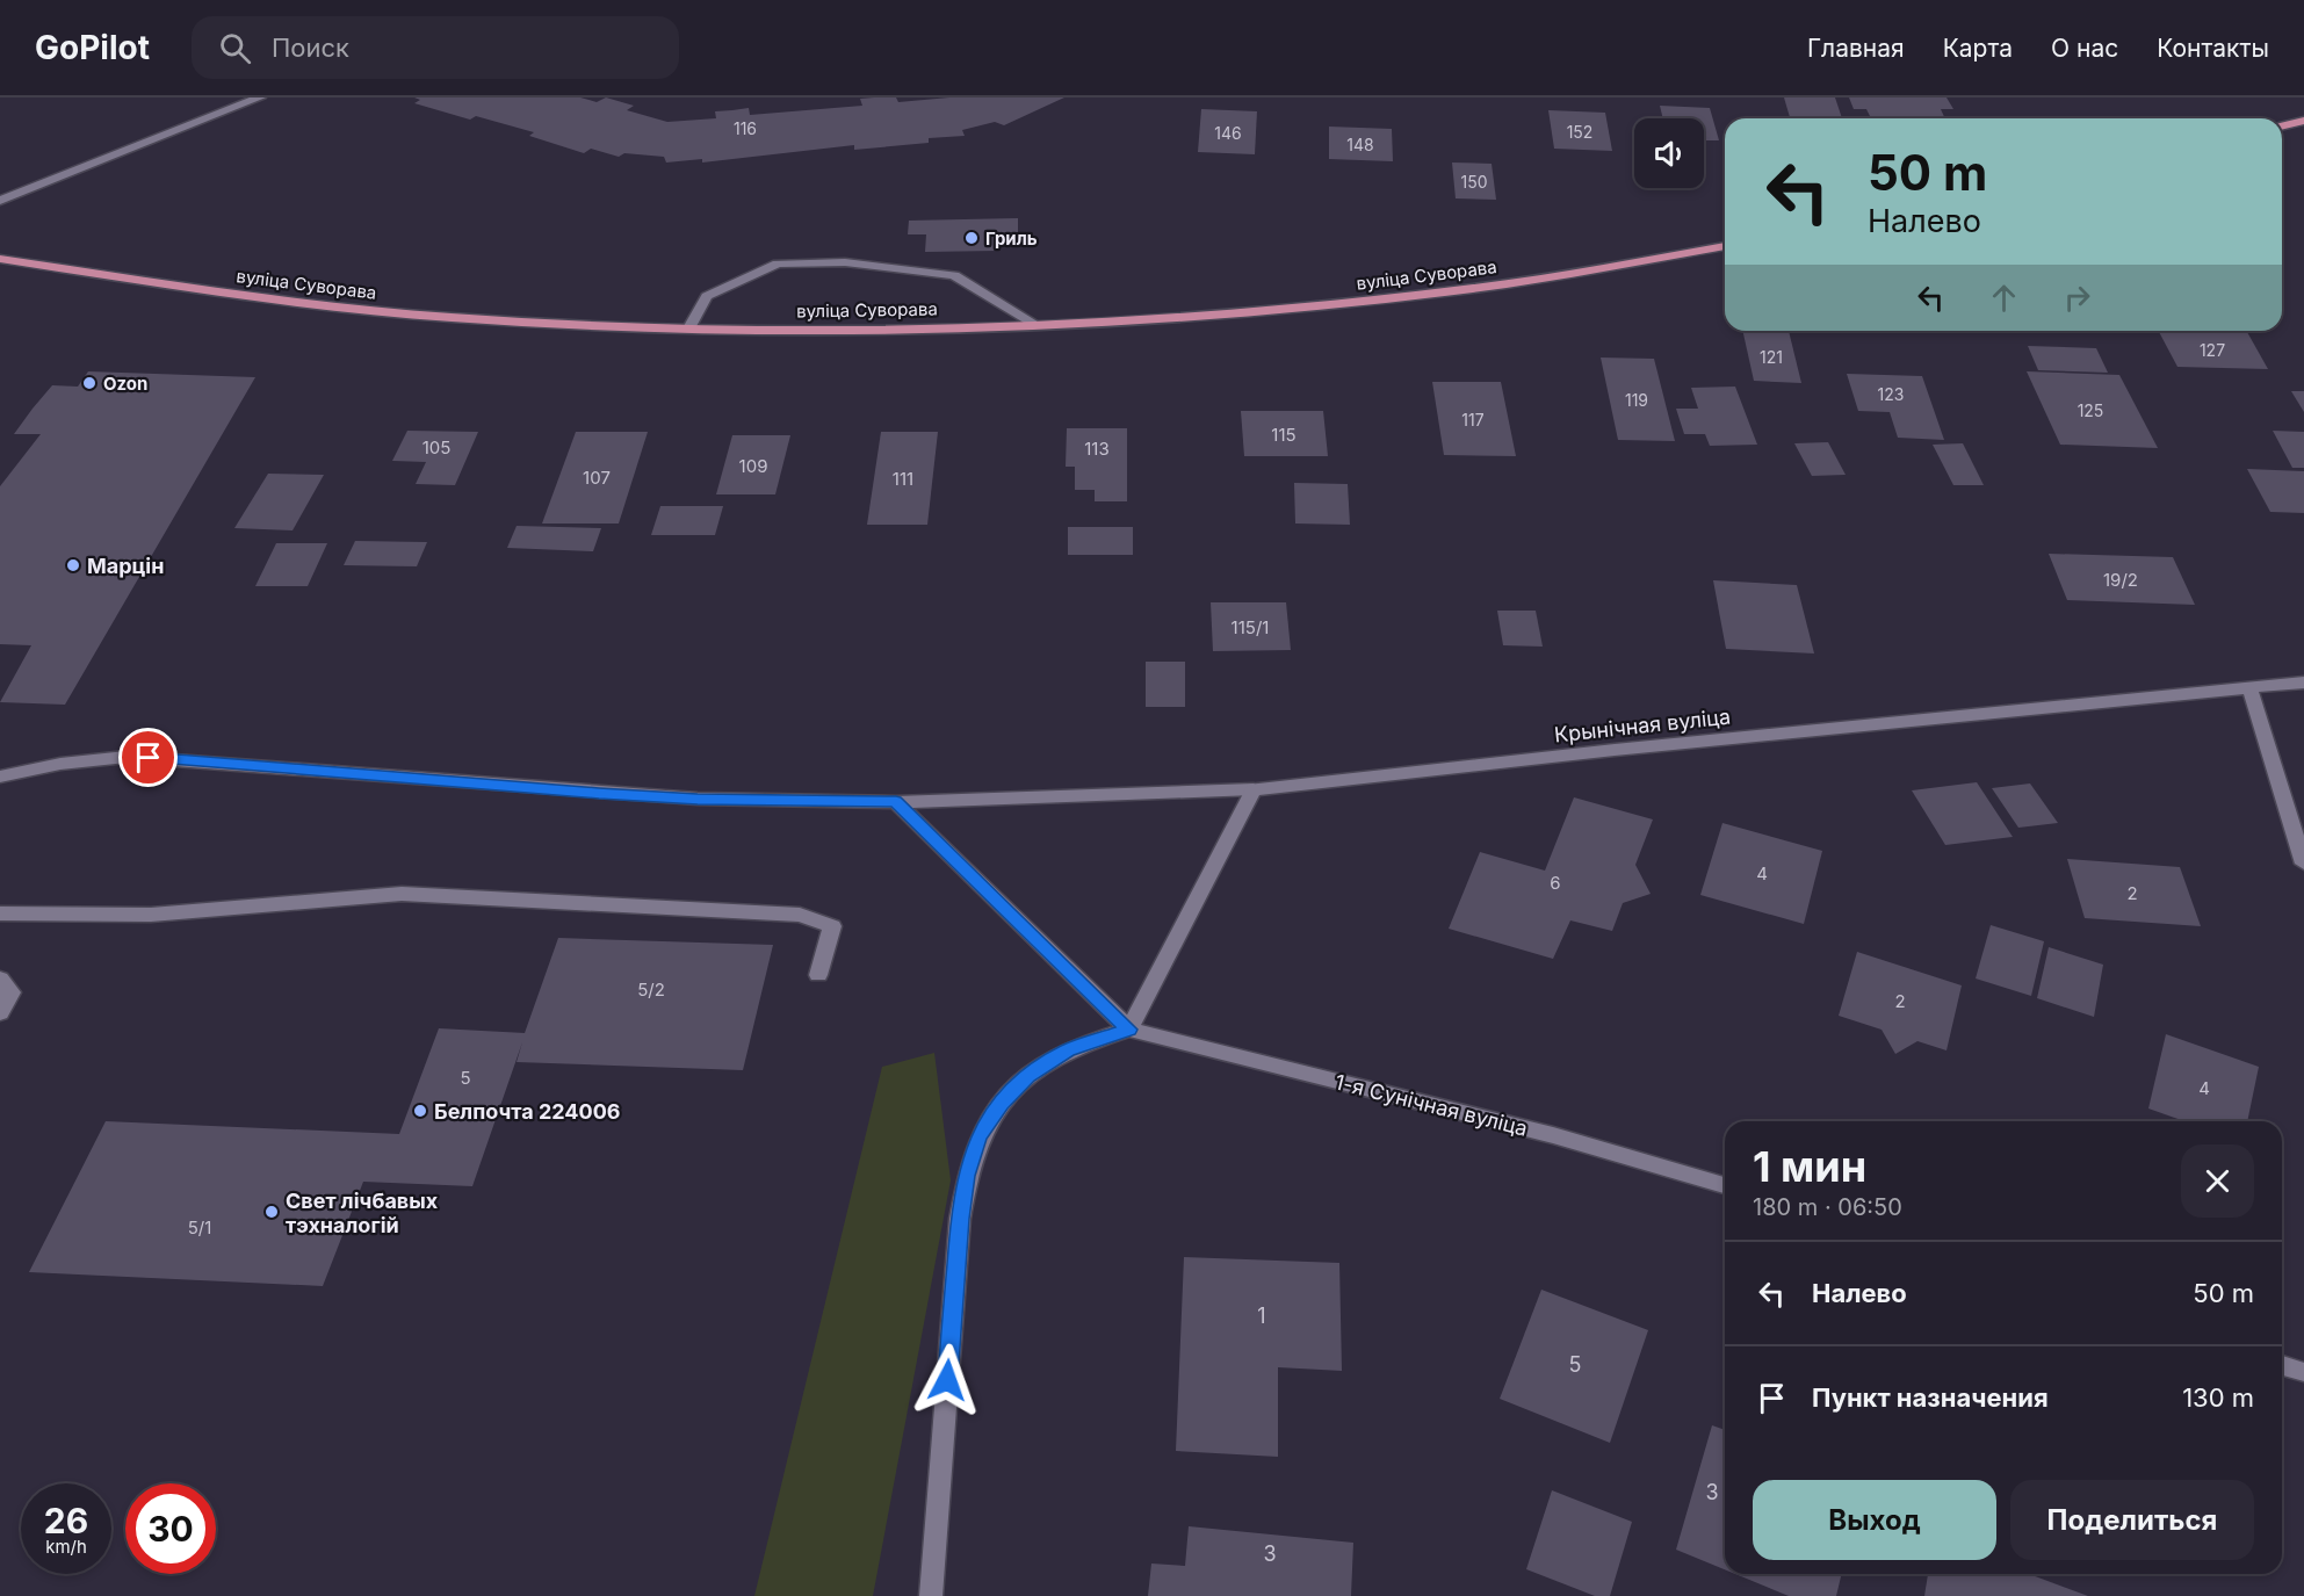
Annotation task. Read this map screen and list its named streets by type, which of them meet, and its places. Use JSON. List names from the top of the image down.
{
  "streets": {
    "main road": ["вуліца Суворава"],
    "street": ["Крынічная вуліца", "1-я Сунічная вуліца"]
  },
  "places": [
    "Гриль",
    "Ozon",
    "Марцін",
    "Белпочта 224006",
    "Свет лічбавых тэхналогій"
  ],
  "house_numbers": [
    "116",
    "152",
    "146",
    "148",
    "150",
    "127",
    "121",
    "123",
    "119",
    "125",
    "117",
    "115",
    "105",
    "113",
    "109",
    "107",
    "111",
    "19/2",
    "115/1",
    "4",
    "6",
    "2",
    "5/2",
    "2",
    "5",
    "4",
    "5/1",
    "1",
    "5",
    "3",
    "3"
  ],
  "page": {
    "header": "GoPilot",
    "search": "Поиск",
    "nav": [
      "Главная",
      "Карта",
      "О нас",
      "Контакты"
    ],
    "turn": ["50 m", "Налево"],
    "heading": ["1 мин", "180 m · 06:50"],
    "list": [
      {
        "name": "Налево",
        "value": "50 m"
      },
      {
        "name": "Пункт назначения",
        "value": "130 m"
      }
    ],
    "buttons": ["Выход", "Поделиться"],
    "speed": "26 km/h",
    "limit": "30"
  }
}
